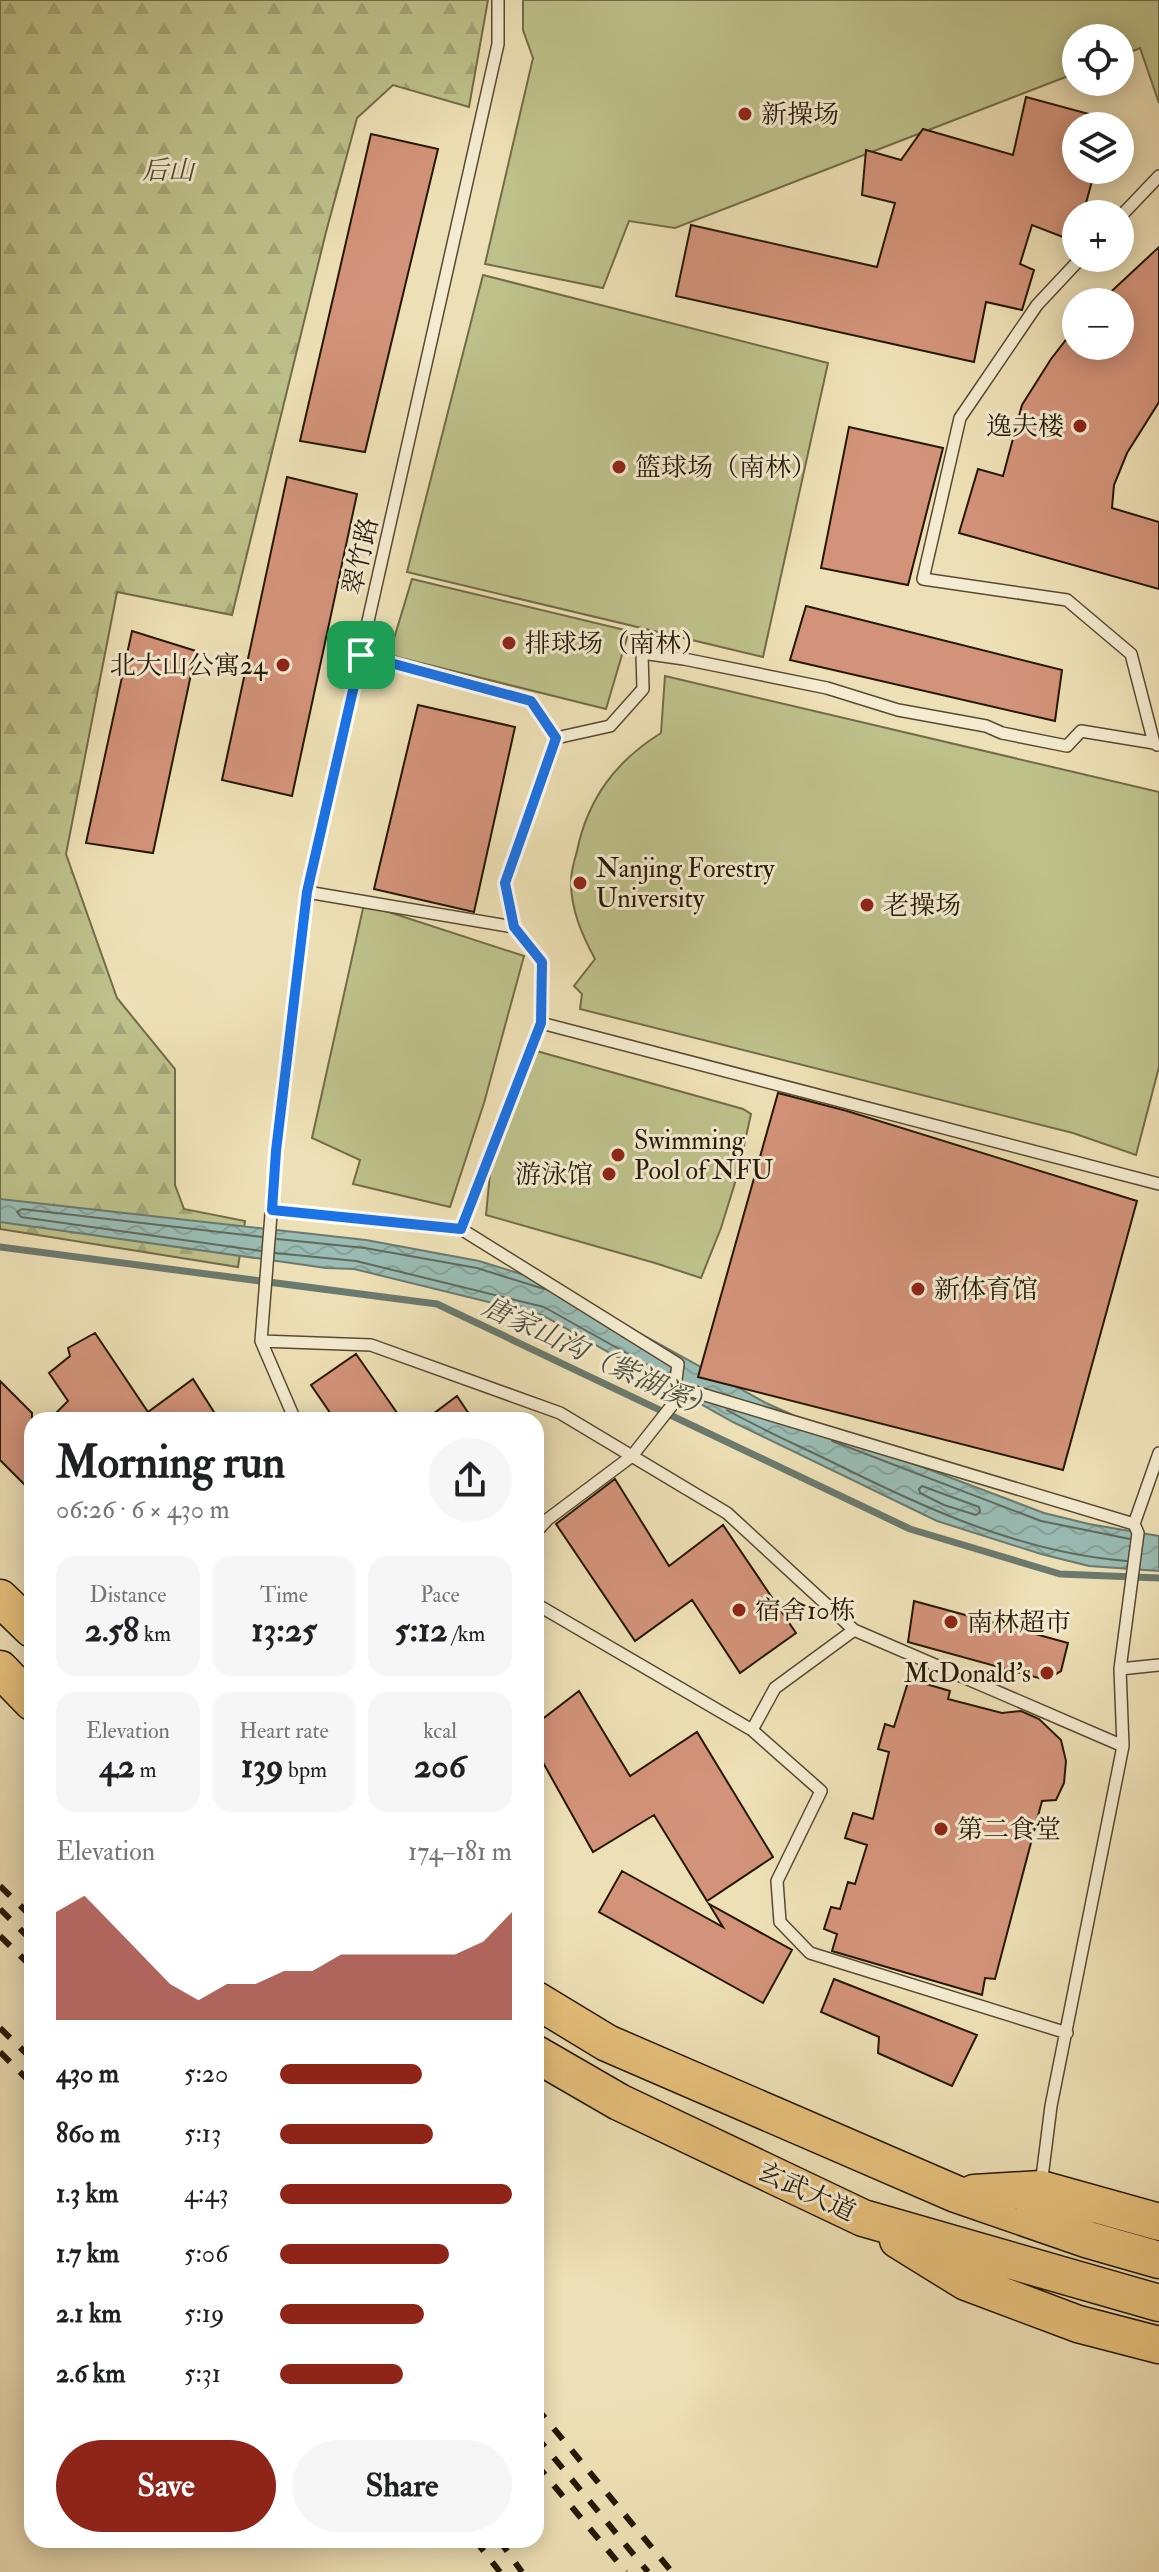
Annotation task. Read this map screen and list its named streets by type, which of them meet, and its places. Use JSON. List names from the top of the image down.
{
  "streets": {
    "highway": ["玄武大道"],
    "lane": ["翠竹路"]
  },
  "water": ["唐家山沟（紫湖溪）"],
  "parks": ["后山"],
  "places": [
    "新操场",
    "逸夫楼",
    "篮球场（南林）",
    "排球场（南林）",
    "北大山公寓24",
    "Nanjing Forestry University",
    "老操场",
    "Swimming Pool of NFU",
    "游泳馆",
    "新体育馆",
    "宿舍10栋",
    "南林超市",
    "McDonald's",
    "第二食堂"
  ],
  "page": {
    "map_buttons": ["+", "−"],
    "heading": ["Morning run", "06:26 · 6 × 430 m"],
    "stats": [
      ["Distance", "2.58 km"],
      ["Time", "13:25"],
      ["Pace", "5:12 /km"],
      ["Elevation", "42 m"],
      ["Heart rate", "139 bpm"],
      ["kcal", "206"]
    ],
    "chart": ["Elevation", "174–181 m"],
    "list": [
      {
        "name": "430 m",
        "note": "5:20"
      },
      {
        "name": "860 m",
        "note": "5:13"
      },
      {
        "name": "1.3 km",
        "note": "4:43"
      },
      {
        "name": "1.7 km",
        "note": "5:06"
      },
      {
        "name": "2.1 km",
        "note": "5:19"
      },
      {
        "name": "2.6 km",
        "note": "5:31"
      }
    ],
    "buttons": ["Save", "Share"]
  }
}
